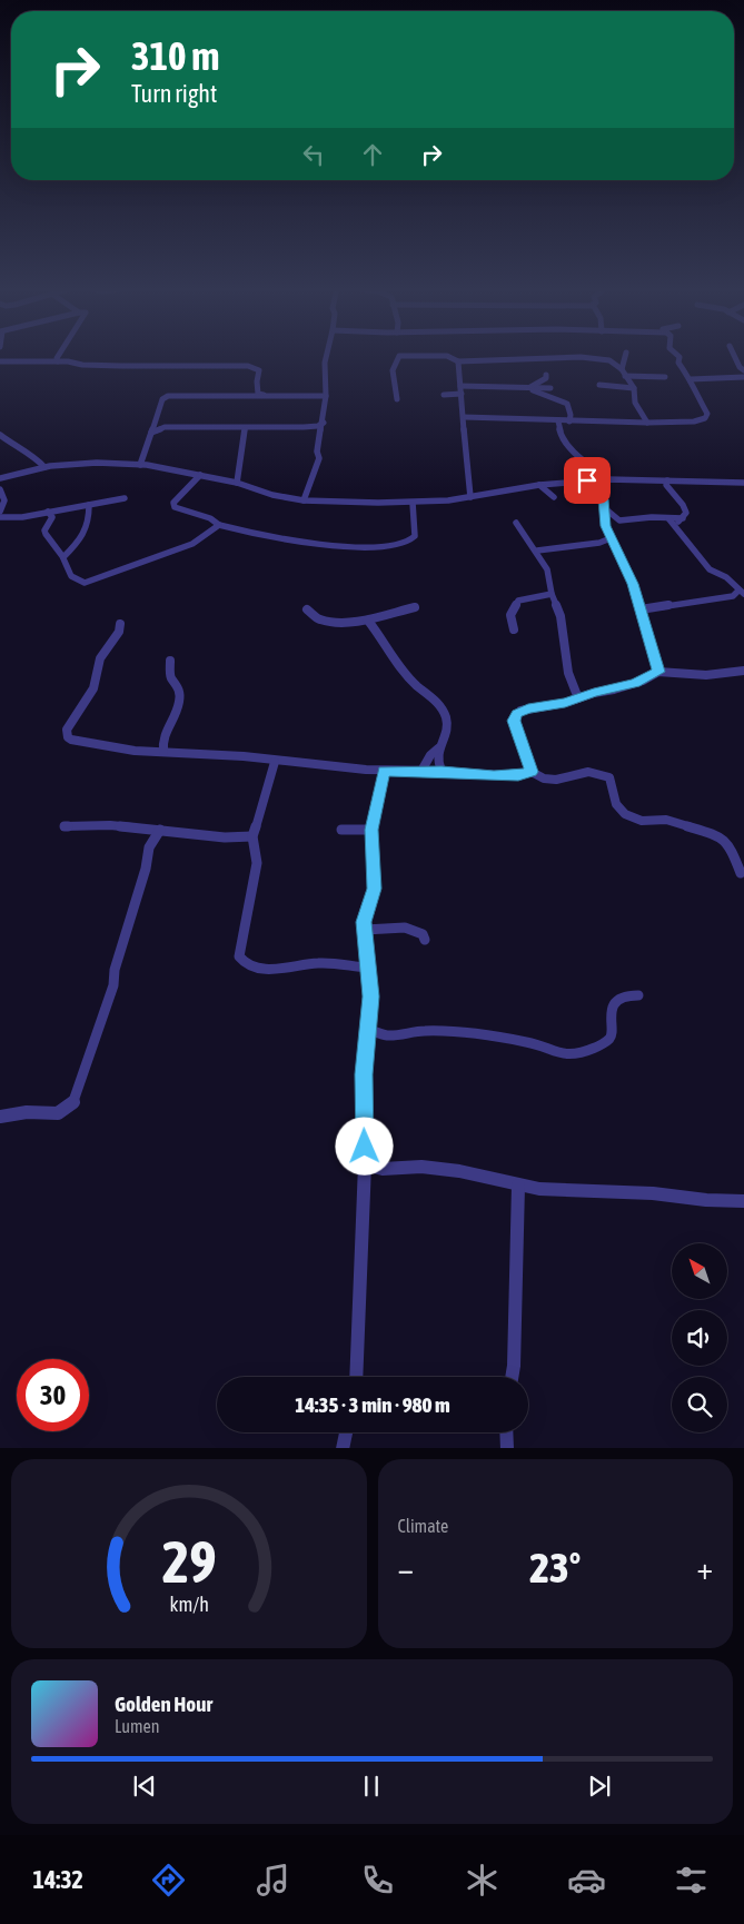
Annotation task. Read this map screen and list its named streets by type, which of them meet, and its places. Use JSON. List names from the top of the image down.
{
  "north": "top left",
  "page": {
    "turn": ["310 m", "Turn right"],
    "limit": "30",
    "trip": "14:35 · 3 min · 980 m",
    "tile": "Climate",
    "heat": ["−", "23°", "+"],
    "song": ["Golden Hour", "Lumen"],
    "tabs": "14:32",
    "gauge": ["29", "km/h"]
  }
}
